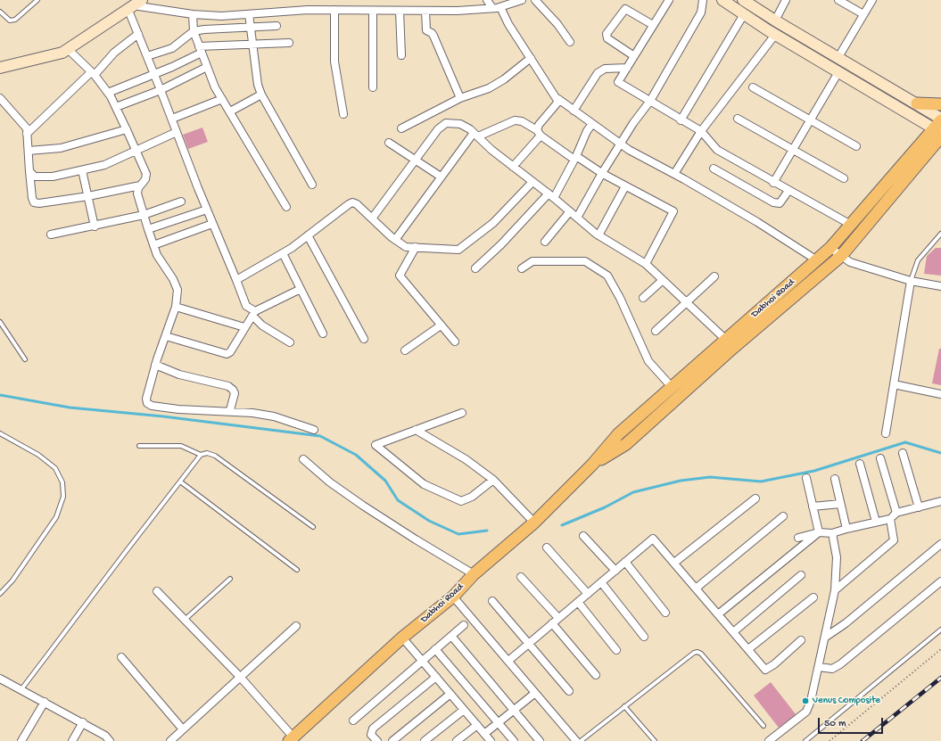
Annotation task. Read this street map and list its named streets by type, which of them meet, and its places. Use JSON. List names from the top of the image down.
{
  "streets": {
    "main road": ["Dabhoi Road"]
  },
  "places": ["Venus Composite"],
  "scale_bar": "50 m"
}
